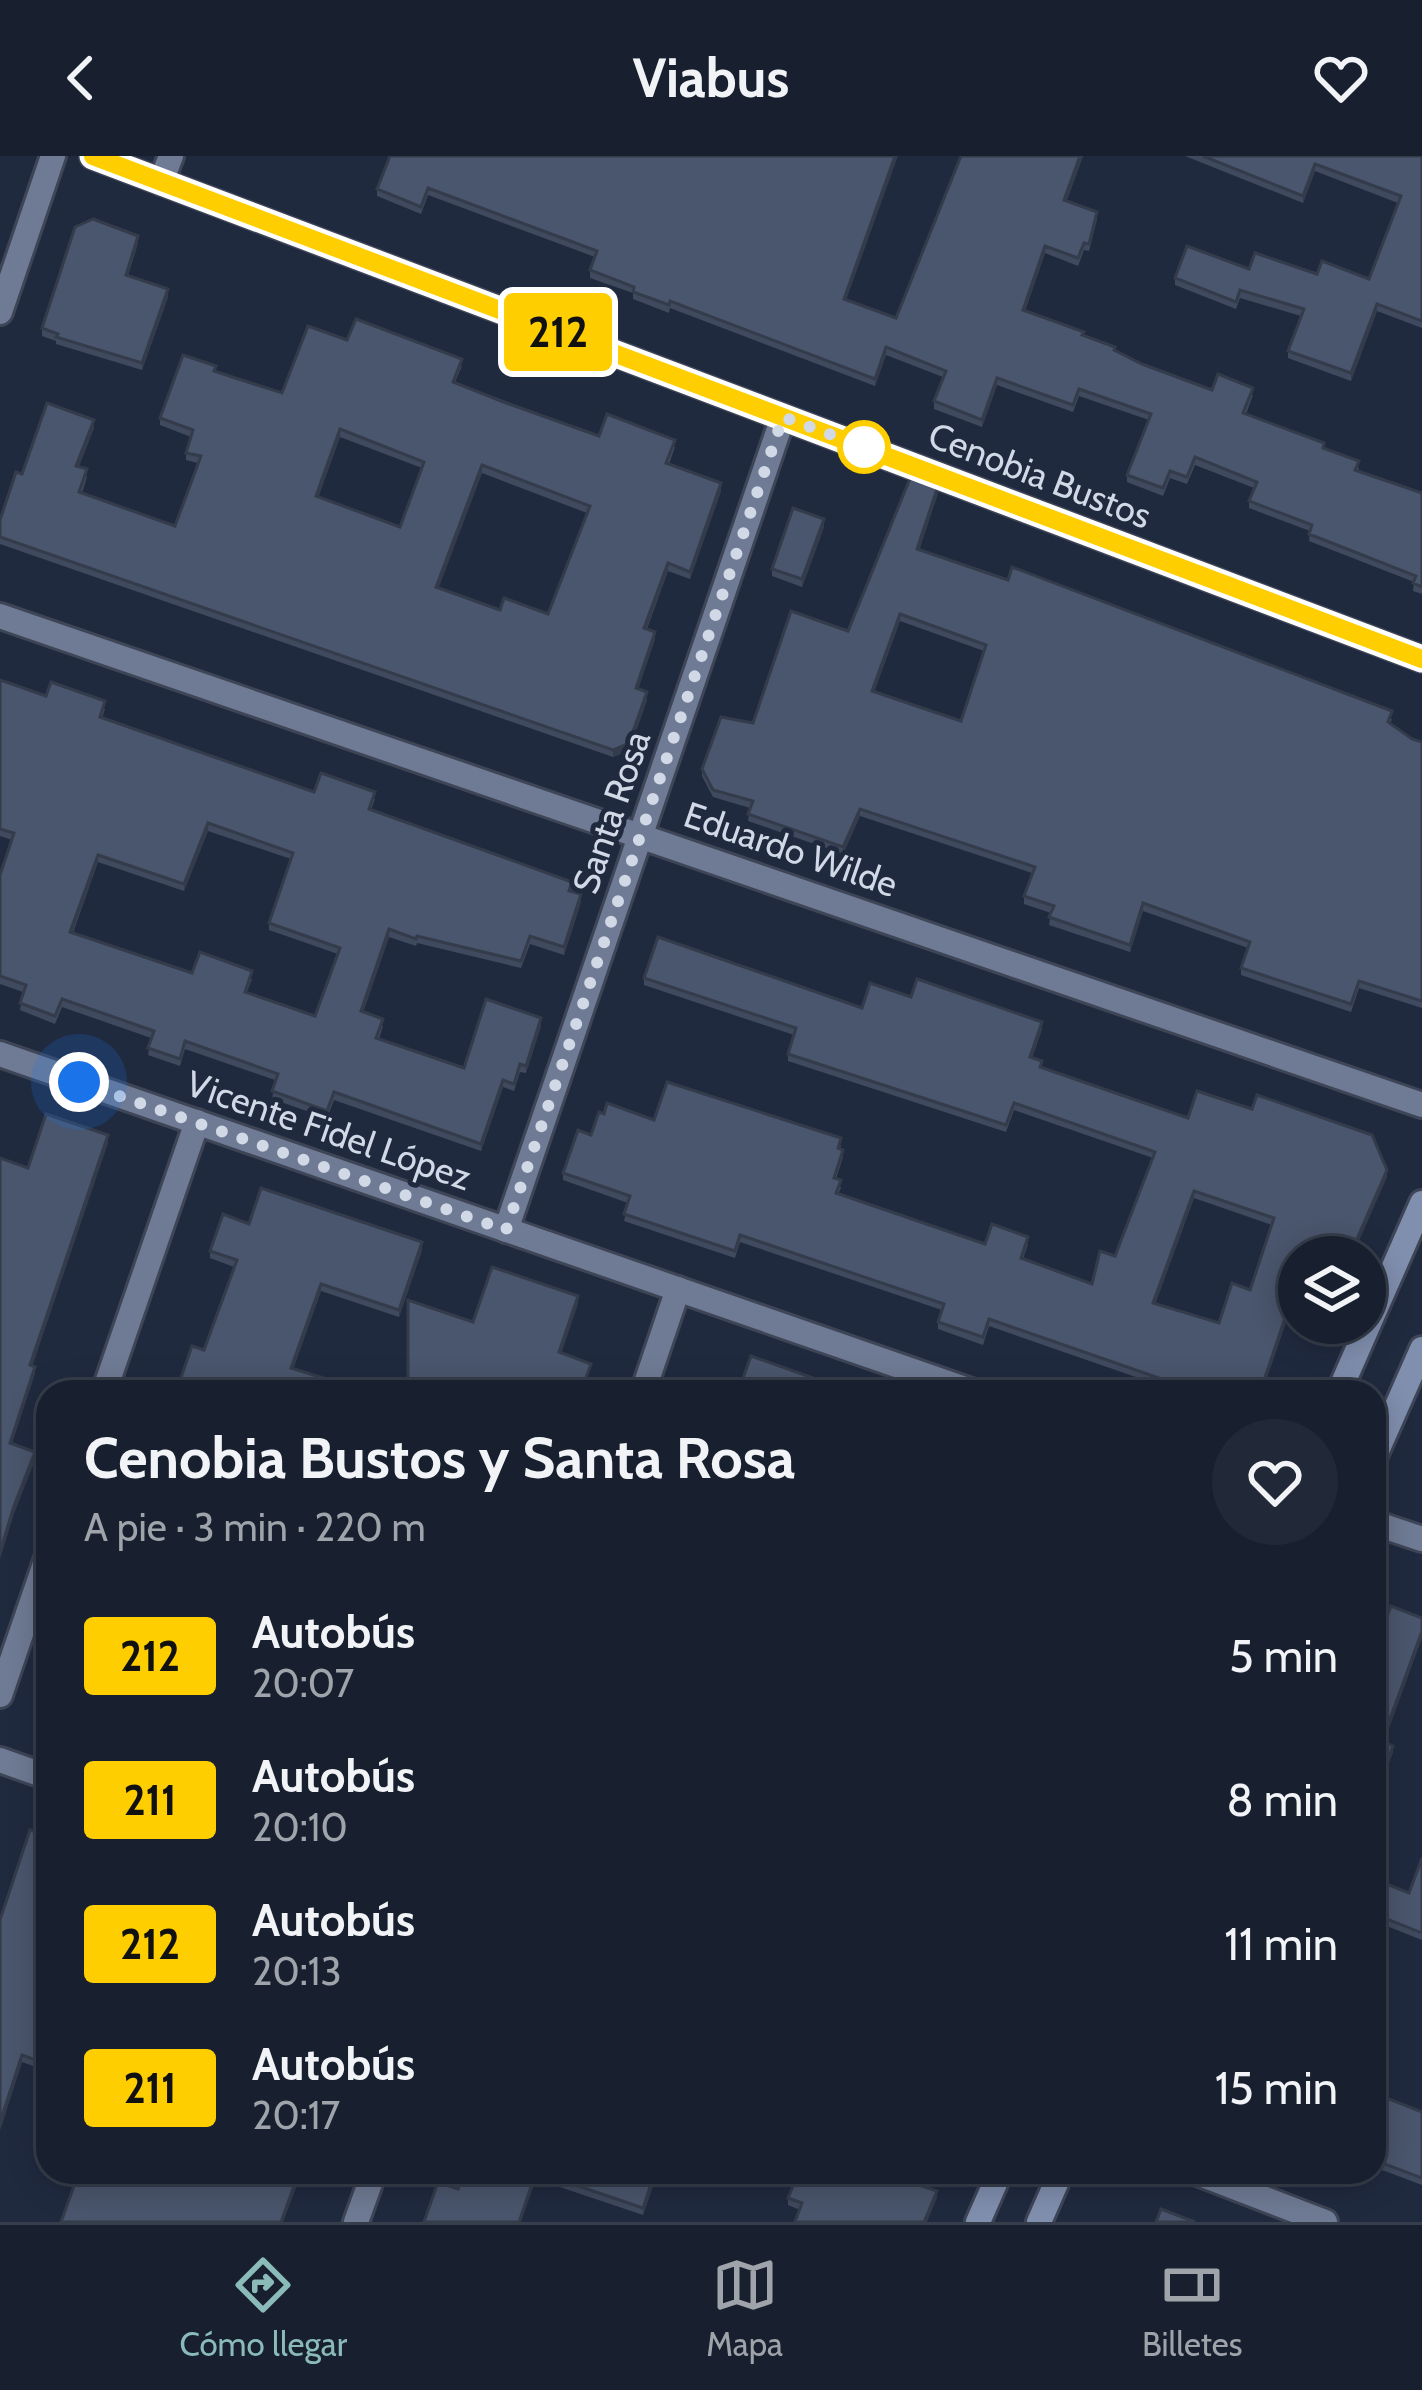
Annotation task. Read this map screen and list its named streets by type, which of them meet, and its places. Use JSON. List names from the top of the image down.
{
  "streets": {
    "street": [
      "Cenobia Bustos",
      "Santa Rosa",
      "Eduardo Wilde",
      "Vicente Fidel López"
    ]
  },
  "crossings": [
    ["Cenobia Bustos", "Santa Rosa"],
    ["Santa Rosa", "Eduardo Wilde"],
    ["Santa Rosa", "Vicente Fidel López"]
  ],
  "lines": ["bus line 212"],
  "page": {
    "header": "Viabus",
    "on_map": "212",
    "heading": ["Cenobia Bustos y Santa Rosa", "A pie · 3 min · 220 m"],
    "list": [
      {
        "mark": "212",
        "name": "Autobús",
        "note": "20:07",
        "value": "5 min"
      },
      {
        "mark": "211",
        "name": "Autobús",
        "note": "20:10",
        "value": "8 min"
      },
      {
        "mark": "212",
        "name": "Autobús",
        "note": "20:13",
        "value": "11 min"
      },
      {
        "mark": "211",
        "name": "Autobús",
        "note": "20:17",
        "value": "15 min"
      }
    ],
    "tabs": ["Cómo llegar", "Mapa", "Billetes"]
  }
}
